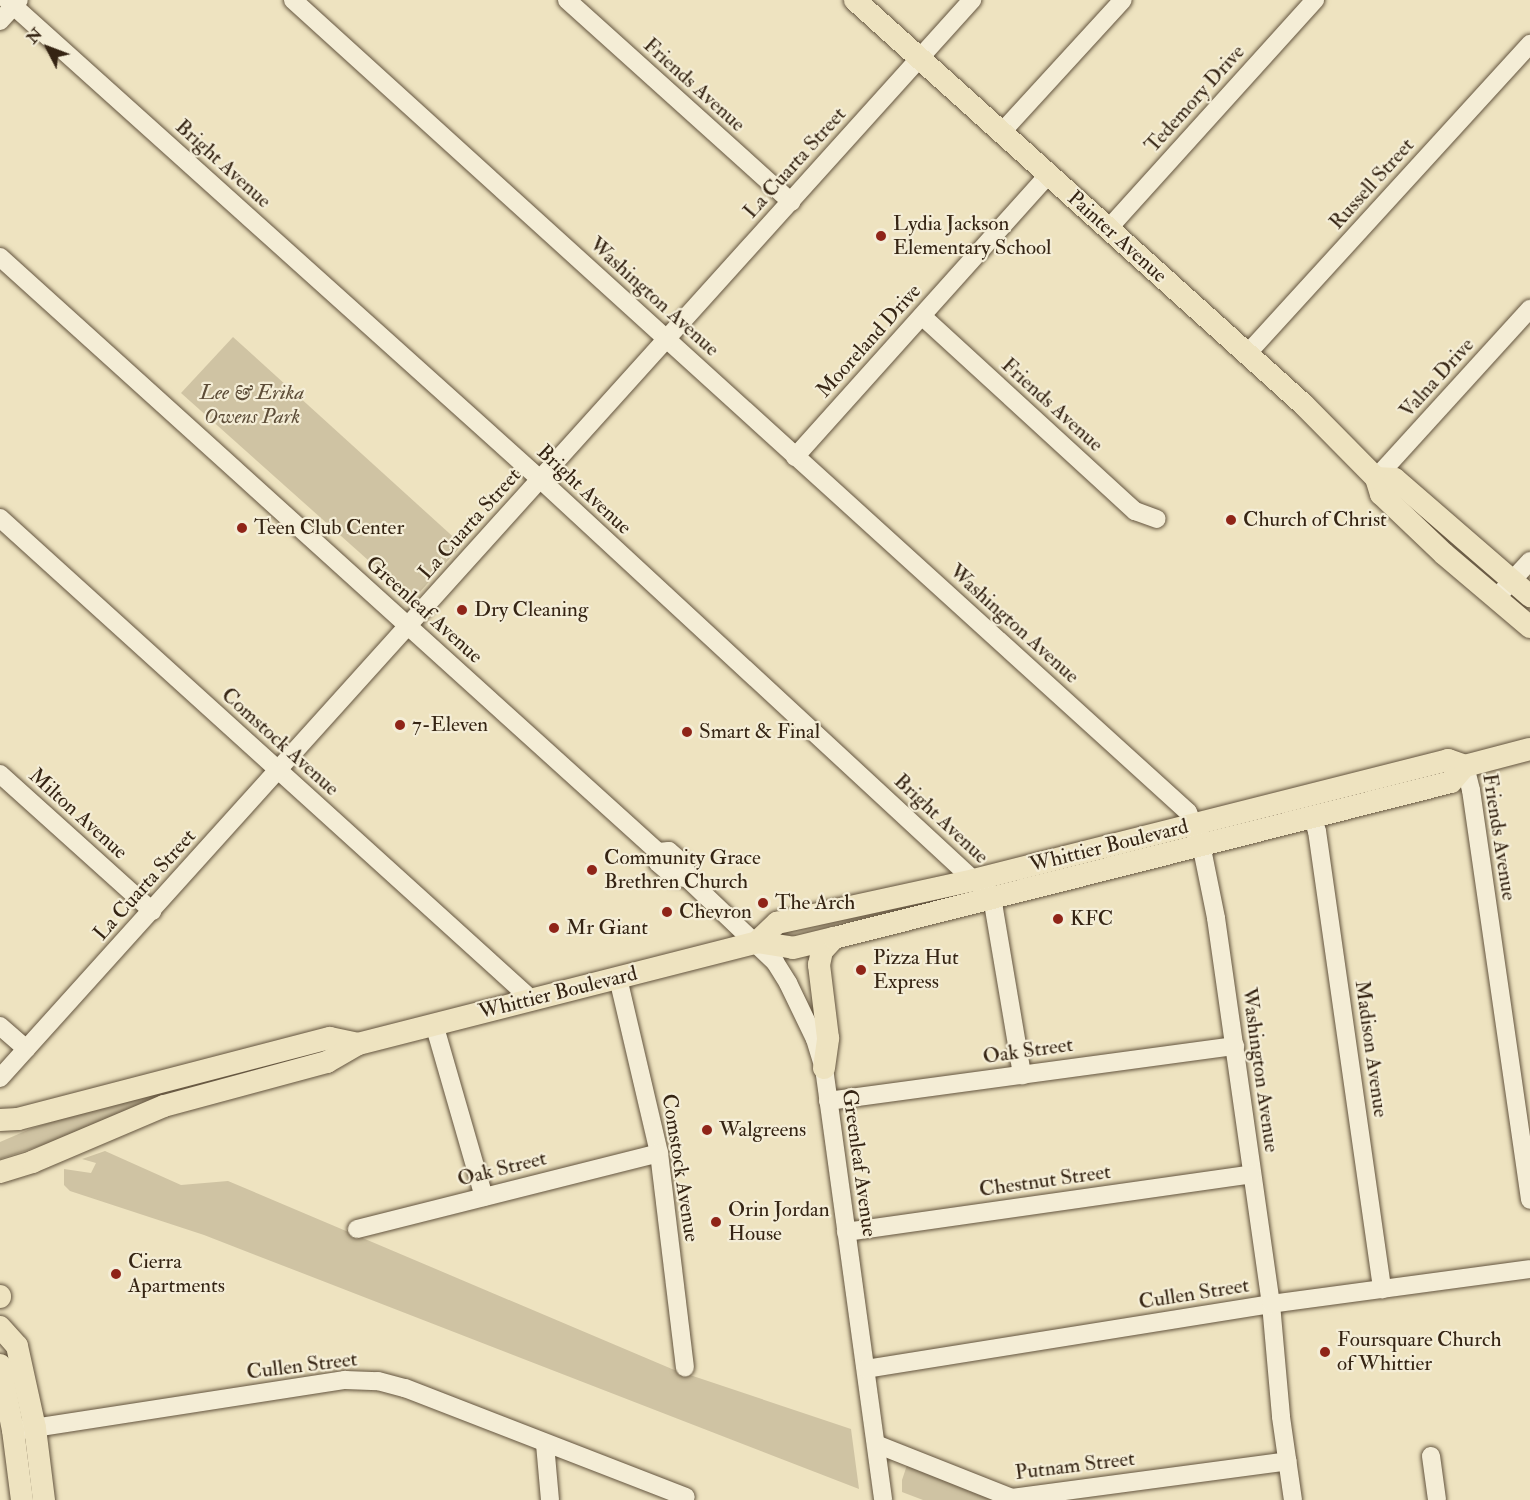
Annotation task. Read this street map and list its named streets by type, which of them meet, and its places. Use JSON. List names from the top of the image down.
{
  "streets": {
    "main road": ["Painter Avenue", "Whittier Boulevard"],
    "street": [
      "Friends Avenue",
      "Tedemory Drive",
      "La Cuarta Street",
      "Bright Avenue",
      "Russell Street",
      "Washington Avenue",
      "Mooreland Drive",
      "Valna Drive",
      "Greenleaf Avenue",
      "Comstock Avenue",
      "Milton Avenue",
      "Madison Avenue",
      "Oak Street",
      "Chestnut Street",
      "Cullen Street",
      "Putnam Street"
    ]
  },
  "crossings": [
    ["Friends Avenue", "La Cuarta Street"],
    ["Friends Avenue", "Mooreland Drive"],
    ["Friends Avenue", "Whittier Boulevard"],
    ["Tedemory Drive", "Painter Avenue"],
    ["La Cuarta Street", "Bright Avenue"],
    ["La Cuarta Street", "Painter Avenue"],
    ["La Cuarta Street", "Washington Avenue"],
    ["La Cuarta Street", "Greenleaf Avenue"],
    ["La Cuarta Street", "Comstock Avenue"],
    ["La Cuarta Street", "Milton Avenue"],
    ["Bright Avenue", "Whittier Boulevard"],
    ["Russell Street", "Painter Avenue"],
    ["Painter Avenue", "Mooreland Drive"],
    ["Painter Avenue", "Valna Drive"],
    ["Washington Avenue", "Mooreland Drive"],
    ["Washington Avenue", "Whittier Boulevard"],
    ["Washington Avenue", "Oak Street"],
    ["Washington Avenue", "Chestnut Street"],
    ["Washington Avenue", "Cullen Street"],
    ["Washington Avenue", "Putnam Street"],
    ["Greenleaf Avenue", "Whittier Boulevard"],
    ["Greenleaf Avenue", "Oak Street"],
    ["Greenleaf Avenue", "Chestnut Street"],
    ["Greenleaf Avenue", "Cullen Street"],
    ["Greenleaf Avenue", "Putnam Street"],
    ["Comstock Avenue", "Whittier Boulevard"],
    ["Comstock Avenue", "Oak Street"],
    ["Whittier Boulevard", "Madison Avenue"],
    ["Madison Avenue", "Cullen Street"]
  ],
  "parks": ["Lee & Erika Owens Park"],
  "places": [
    "Lydia Jackson Elementary School",
    "Church of Christ",
    "Teen Club Center",
    "Dry Cleaning",
    "7-Eleven",
    "Smart & Final",
    "Community Grace Brethren Church",
    "The Arch",
    "Chevron",
    "KFC",
    "Mr Giant",
    "Pizza Hut Express",
    "Walgreens",
    "Orin Jordan House",
    "Cierra Apartments",
    "Foursquare Church of Whittier"
  ],
  "north": "top left"
}
